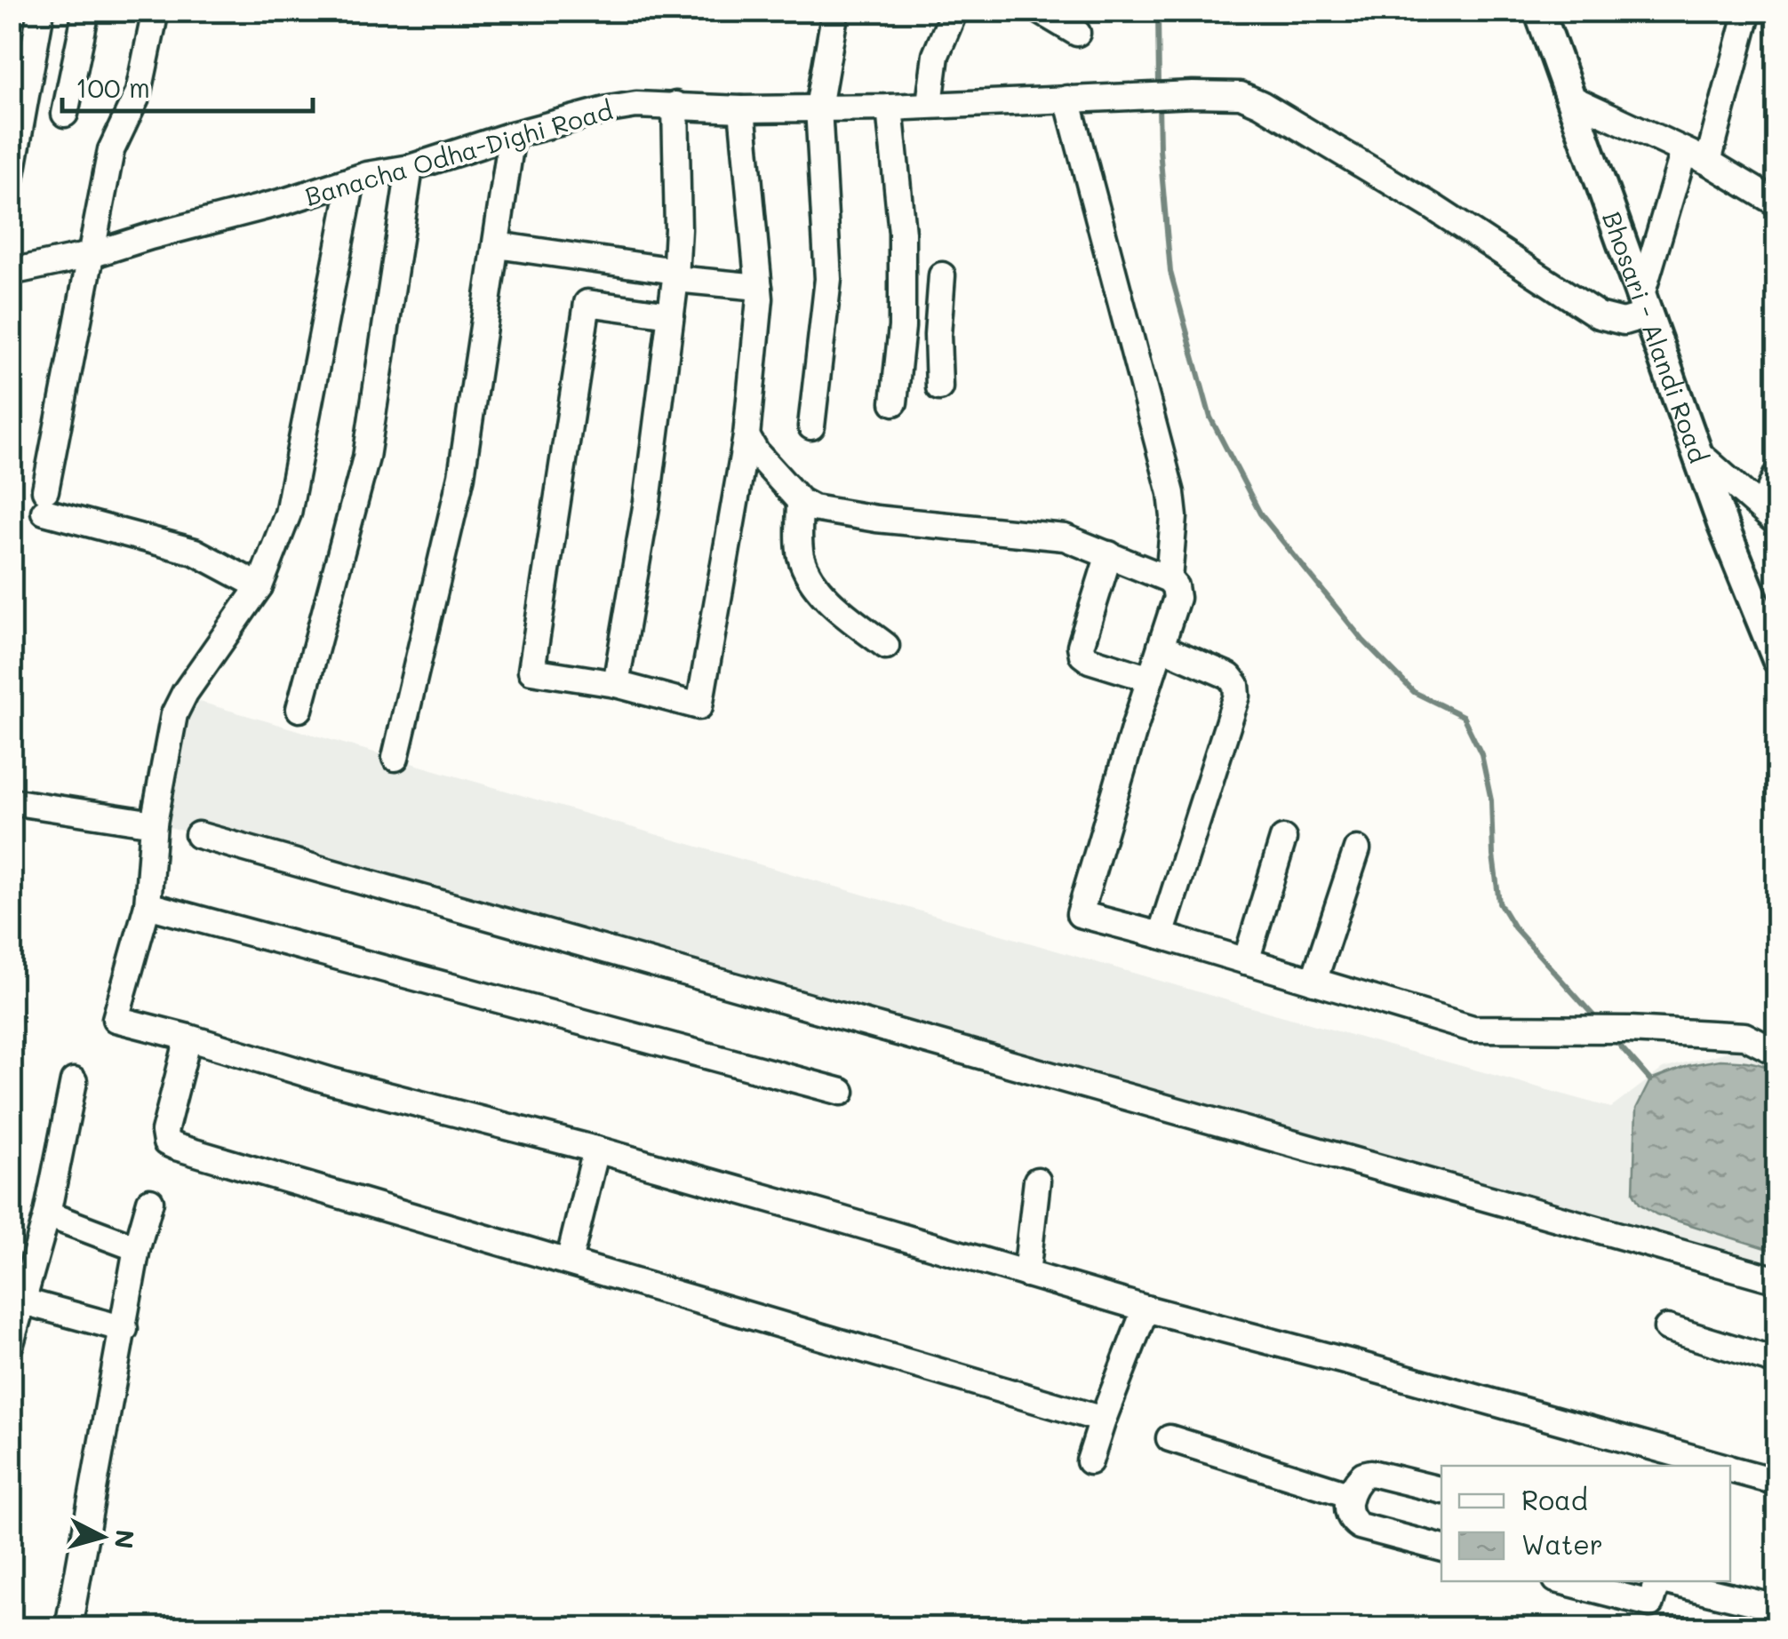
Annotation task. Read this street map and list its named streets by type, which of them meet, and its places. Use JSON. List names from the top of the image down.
{
  "streets": {
    "main road": ["Bhosari - Alandi Road"],
    "street": ["Banacha Odha-Dighi Road"]
  },
  "crossings": [
    ["Banacha Odha-Dighi Road", "Bhosari - Alandi Road"]
  ],
  "legend": ["Road", "Water"],
  "scale_bar": "100 m",
  "north": "right"
}
